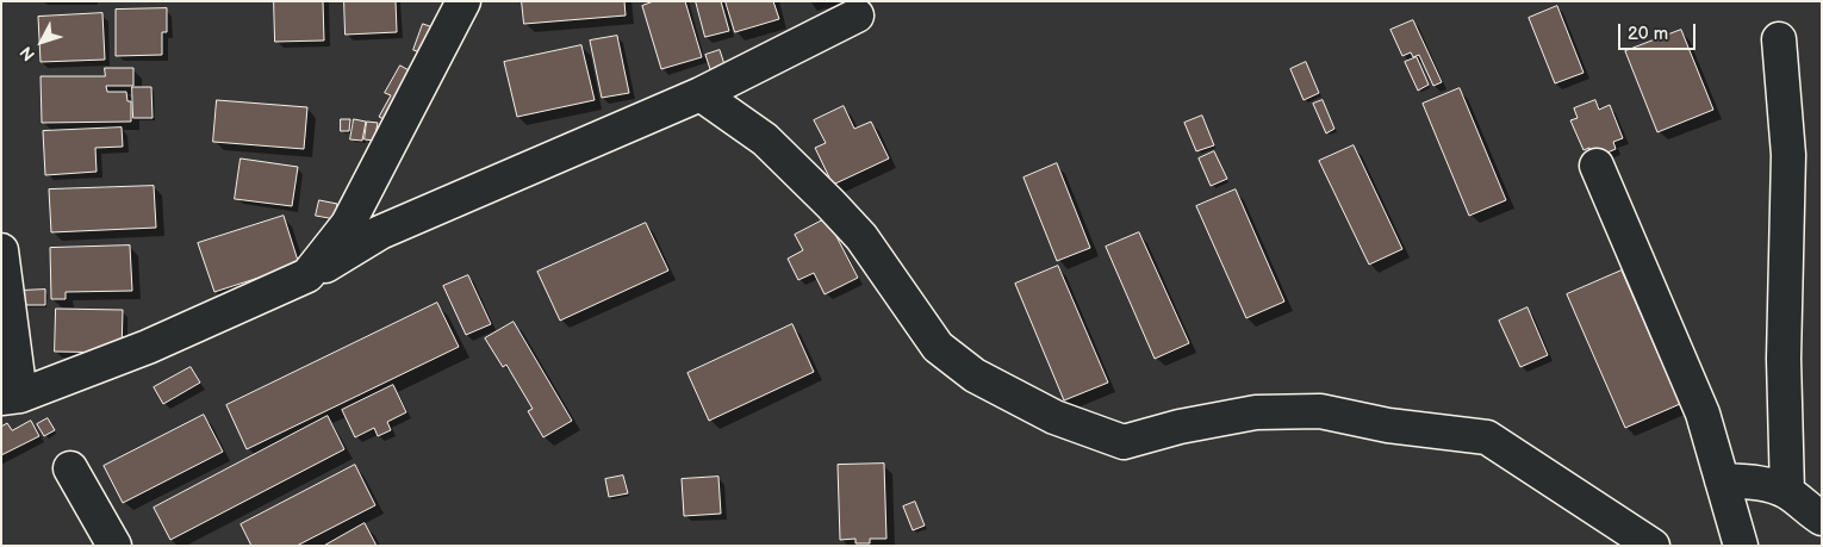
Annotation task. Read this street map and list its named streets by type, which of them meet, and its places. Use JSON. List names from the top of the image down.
{
  "scale_bar": "20 m",
  "north": "bottom left"
}
